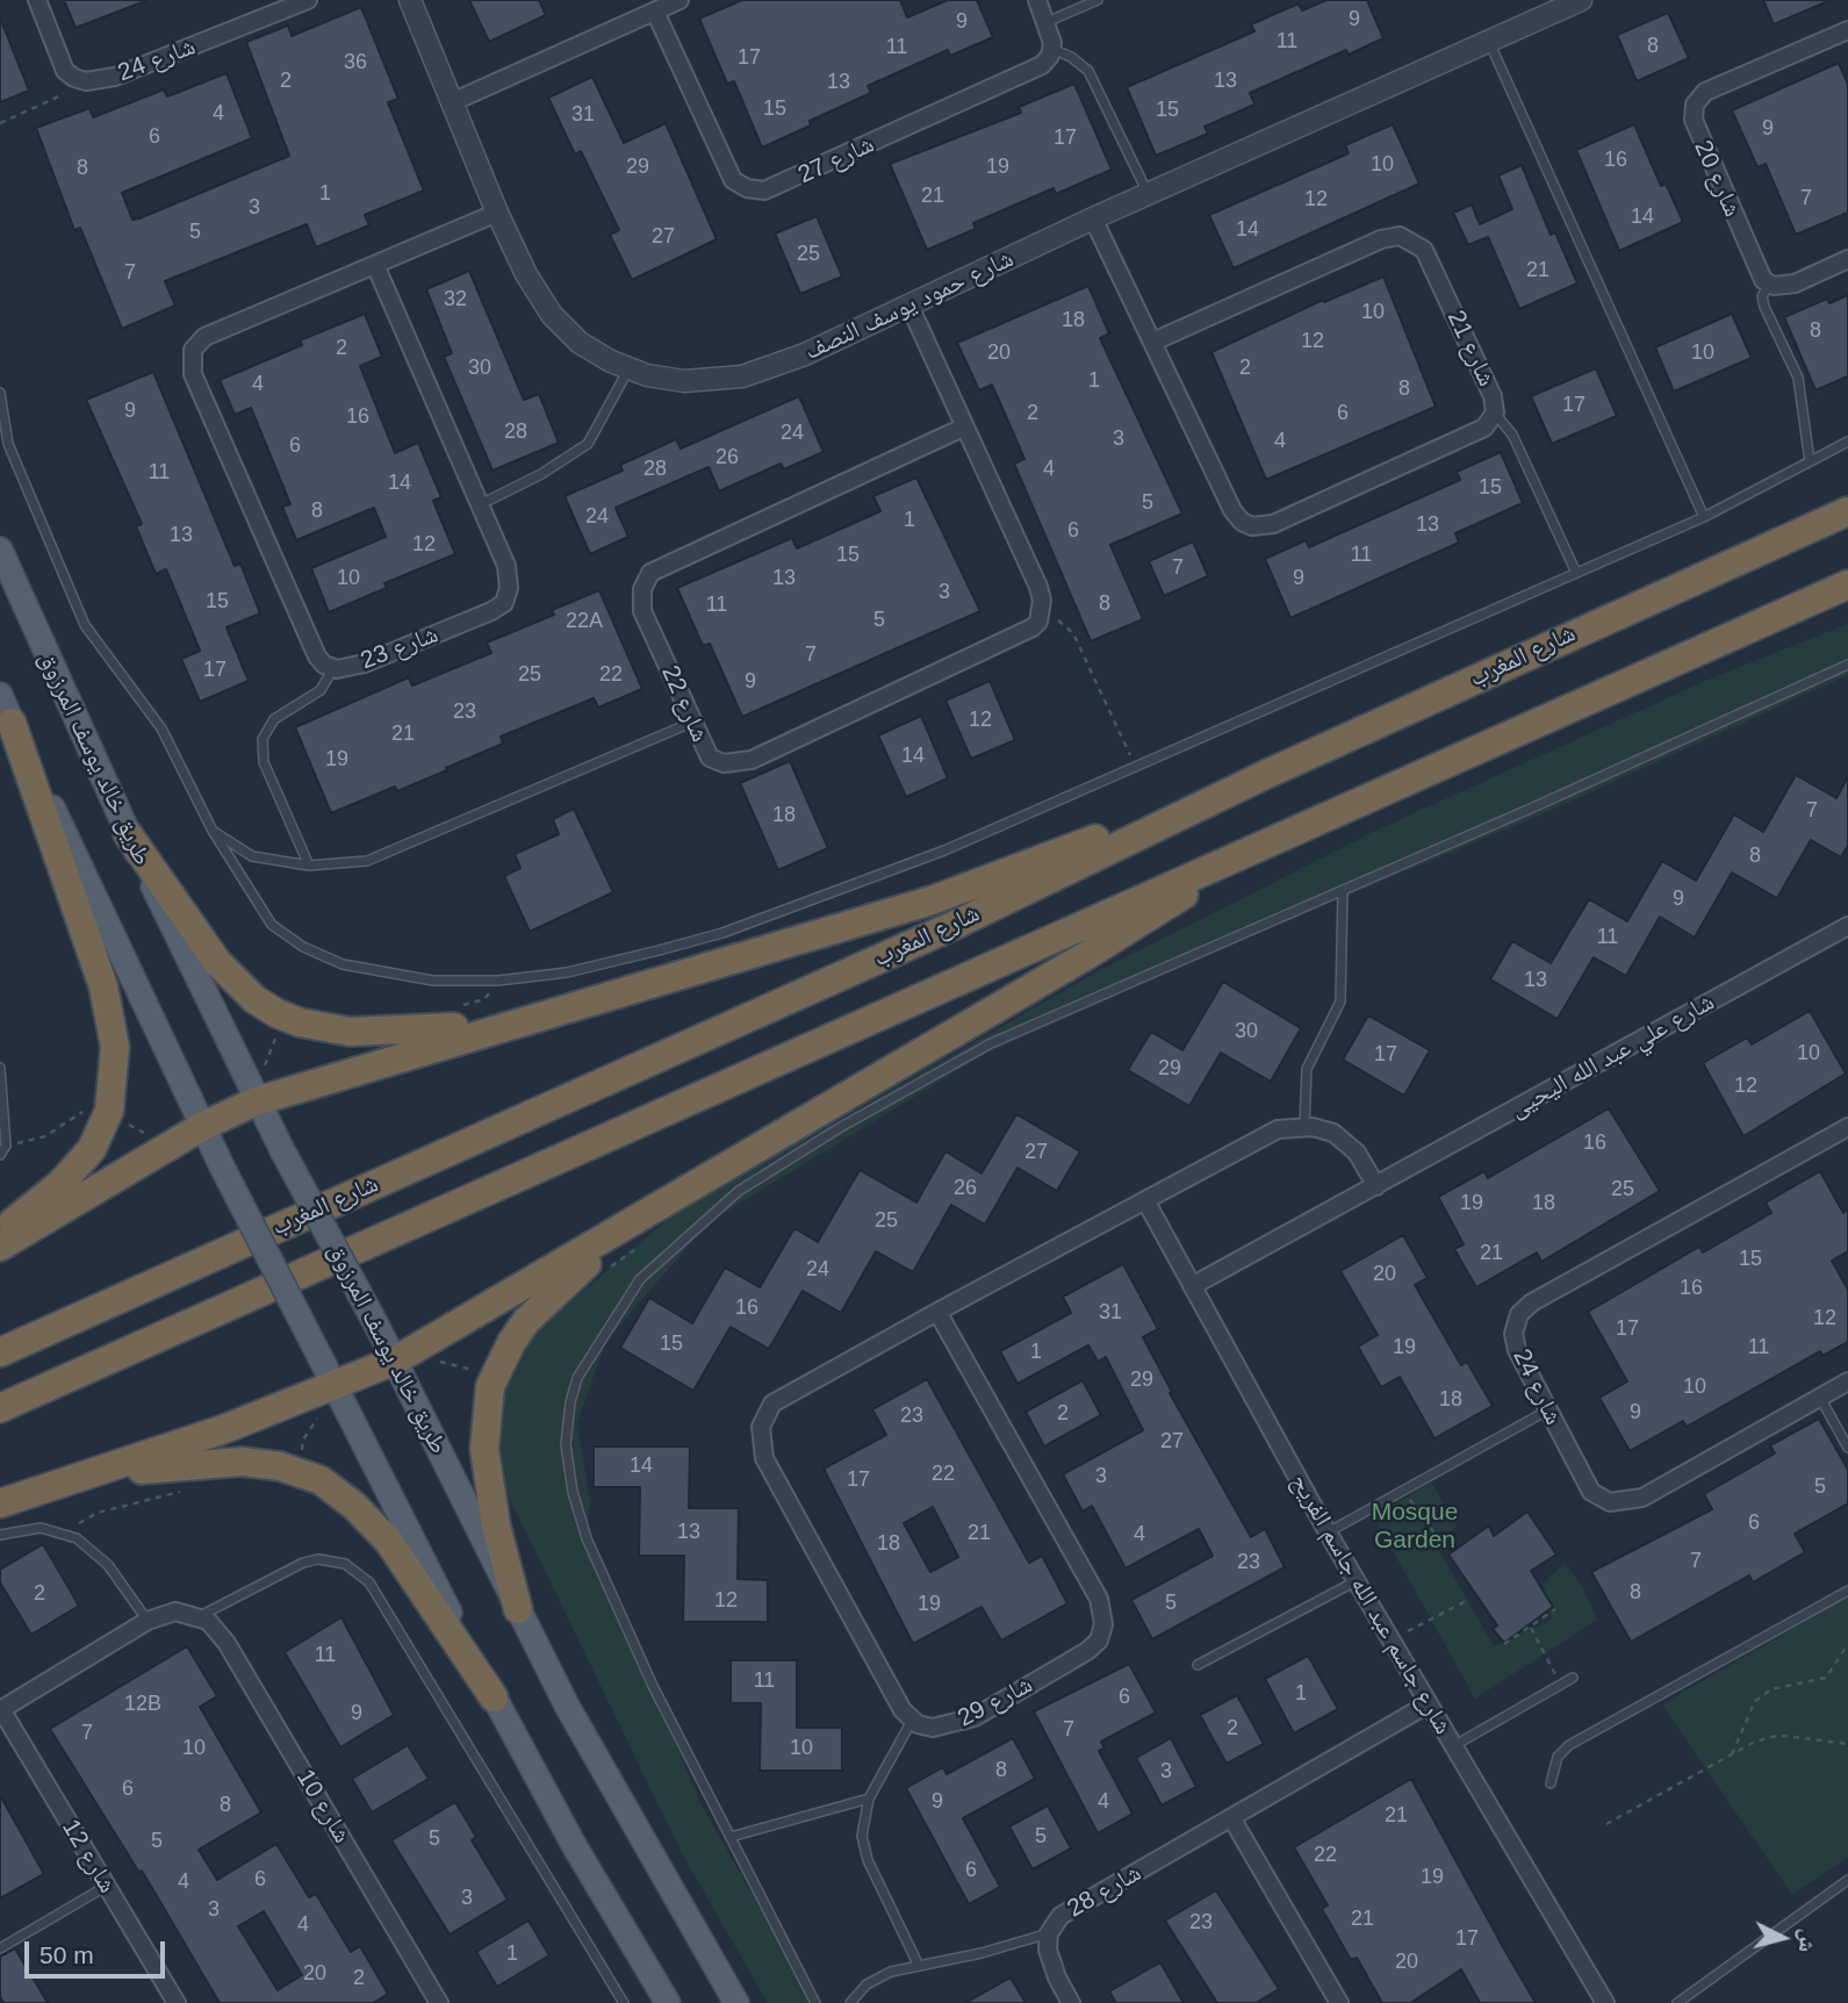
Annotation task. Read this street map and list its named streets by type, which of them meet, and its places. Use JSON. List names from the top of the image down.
{
  "streets": {
    "highway": ["شارع المغرب"],
    "main road": ["طريق خالد يوسف المرزوق"],
    "street": [
      "شارع 24",
      "شارع 27",
      "شارع 20",
      "شارع حمود يوسف النصف",
      "شارع 21",
      "شارع 23",
      "شارع 22",
      "شارع علي عبد الله اليحيى",
      "شارع جاسم عبد الله جاسم الفريح",
      "شارع 29",
      "شارع 10",
      "شارع 12",
      "شارع 28"
    ]
  },
  "crossings": [
    ["شارع حمود يوسف النصف", "شارع 21"],
    ["شارع حمود يوسف النصف", "شارع 23"],
    ["شارع علي عبد الله اليحيى", "شارع جاسم عبد الله جاسم الفريح"],
    ["شارع جاسم عبد الله جاسم الفريح", "شارع 28"]
  ],
  "parks": ["Mosque Garden"],
  "house_numbers": [
    "9",
    "9",
    "11",
    "8",
    "11",
    "17",
    "36",
    "2",
    "13",
    "13",
    "15",
    "15",
    "4",
    "31",
    "9",
    "6",
    "17",
    "16",
    "10",
    "29",
    "19",
    "8",
    "1",
    "21",
    "7",
    "12",
    "3",
    "14",
    "14",
    "5",
    "27",
    "25",
    "21",
    "7",
    "32",
    "10",
    "18",
    "8",
    "12",
    "2",
    "20",
    "10",
    "30",
    "2",
    "1",
    "4",
    "8",
    "17",
    "9",
    "2",
    "6",
    "16",
    "28",
    "24",
    "3",
    "4",
    "6",
    "26",
    "28",
    "4",
    "11",
    "14",
    "15",
    "5",
    "8",
    "24",
    "1",
    "13",
    "6",
    "13",
    "12",
    "15",
    "11",
    "7",
    "10",
    "13",
    "9",
    "3",
    "15",
    "8",
    "11",
    "5",
    "22A",
    "7",
    "17",
    "25",
    "22",
    "9",
    "23",
    "12",
    "21",
    "14",
    "19",
    "7",
    "18",
    "8",
    "9",
    "11",
    "13",
    "30",
    "10",
    "17",
    "29",
    "12",
    "16",
    "27",
    "26",
    "25",
    "19",
    "18",
    "25",
    "21",
    "15",
    "24",
    "20",
    "16",
    "16",
    "31",
    "12",
    "17",
    "15",
    "19",
    "11",
    "1",
    "29",
    "10",
    "18",
    "9",
    "2",
    "23",
    "27",
    "14",
    "22",
    "3",
    "17",
    "5",
    "6",
    "13",
    "21",
    "4",
    "18",
    "7",
    "23",
    "8",
    "2",
    "12",
    "5",
    "19",
    "11",
    "11",
    "1",
    "6",
    "12B",
    "9",
    "2",
    "7",
    "7",
    "10",
    "10",
    "8",
    "3",
    "6",
    "9",
    "4",
    "8",
    "21",
    "5",
    "5",
    "5",
    "22",
    "6",
    "19",
    "6",
    "4",
    "3",
    "3",
    "21",
    "23",
    "4",
    "17",
    "1",
    "20",
    "20",
    "2"
  ],
  "scale_bar": "50 m",
  "north": "right"
}
